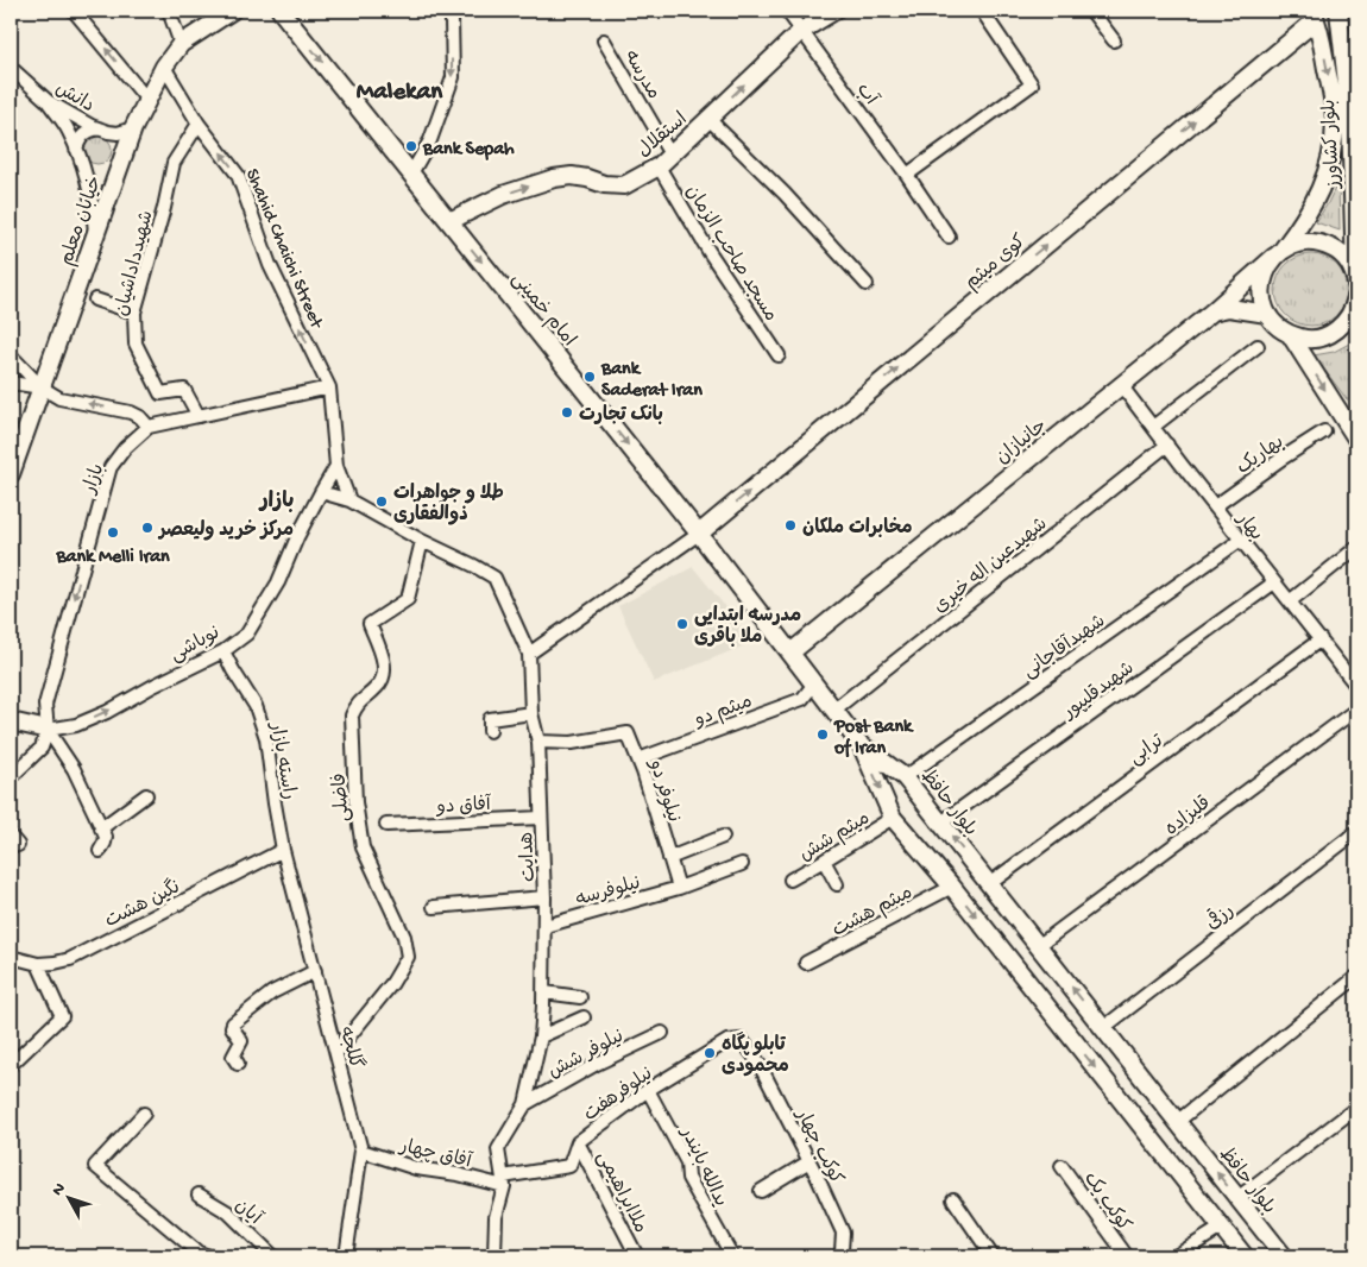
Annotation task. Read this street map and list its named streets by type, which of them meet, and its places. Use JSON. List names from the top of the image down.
{
  "streets": {
    "main road": [
      "استقلال",
      "بلوار کشاورز",
      "خیابان معلم",
      "کوی میثم",
      "امام خمینی",
      "جانبازان",
      "نوباشی",
      "بلوار حافظ"
    ],
    "street": [
      "مدرسه",
      "آب",
      "دانش",
      "Shahid Chaichi Street",
      "مسجد صاحب الزمان",
      "شهیدداداشیان",
      "بهاریک",
      "بازار",
      "بهار",
      "شهیدعین اله خیری",
      "شهیدآقاجانی",
      "شهیدقلیپور",
      "میثم دو",
      "ترابی",
      "راسته بازار",
      "نیلوفر دو",
      "فاضلی",
      "آفاق دو",
      "قلیزاده",
      "میثم شش",
      "هدایت",
      "نیلوفرسه",
      "نگین هشت",
      "میثم هشت",
      "رزقی",
      "گللجه",
      "نیلوفر شش",
      "نیلوفرهفت",
      "کوکب چهار",
      "آفاق چهار",
      "یدالله بایندر",
      "ملاابراهیمی",
      "کوکب یک",
      "آیان"
    ]
  },
  "crossings": [
    ["مدرسه", "استقلال"],
    ["مدرسه", "مسجد صاحب الزمان"],
    ["آب", "استقلال"],
    ["دانش", "خیابان معلم"],
    ["استقلال", "مسجد صاحب الزمان"],
    ["استقلال", "امام خمینی"],
    ["بلوار کشاورز", "کوی میثم"],
    ["بلوار کشاورز", "جانبازان"],
    ["خیابان معلم", "Shahid Chaichi Street"],
    ["Shahid Chaichi Street", "شهیدداداشیان"],
    ["Shahid Chaichi Street", "نوباشی"],
    ["کوی میثم", "امام خمینی"],
    ["امام خمینی", "جانبازان"],
    ["امام خمینی", "شهیدعین اله خیری"],
    ["امام خمینی", "میثم دو"],
    ["امام خمینی", "بلوار حافظ"],
    ["جانبازان", "بهار"],
    ["بهاریک", "بهار"],
    ["بازار", "نوباشی"],
    ["بهار", "شهیدعین اله خیری"],
    ["بهار", "شهیدآقاجانی"],
    ["بهار", "شهیدقلیپور"],
    ["بهار", "ترابی"],
    ["نوباشی", "راسته بازار"],
    ["شهیدآقاجانی", "بلوار حافظ"],
    ["شهیدقلیپور", "بلوار حافظ"],
    ["میثم دو", "نیلوفر دو"],
    ["ترابی", "بلوار حافظ"],
    ["راسته بازار", "نگین هشت"],
    ["راسته بازار", "گللجه"],
    ["نیلوفر دو", "هدایت"],
    ["نیلوفر دو", "نیلوفرسه"],
    ["فاضلی", "گللجه"],
    ["بلوار حافظ", "قلیزاده"],
    ["بلوار حافظ", "رزقی"],
    ["آفاق دو", "هدایت"],
    ["هدایت", "نیلوفرسه"],
    ["هدایت", "نیلوفر شش"],
    ["هدایت", "نیلوفرهفت"],
    ["هدایت", "آفاق چهار"],
    ["نگین هشت", "گللجه"],
    ["گللجه", "آفاق چهار"],
    ["نیلوفرهفت", "کوکب چهار"],
    ["نیلوفرهفت", "آفاق چهار"],
    ["نیلوفرهفت", "یدالله بایندر"],
    ["نیلوفرهفت", "ملاابراهیمی"]
  ],
  "one_way": [
    "استقلال",
    "Shahid Chaichi Street",
    "کوی میثم",
    "امام خمینی",
    "بازار",
    "نوباشی"
  ],
  "districts": ["Malekan", "بازار"],
  "places": [
    "Bank Sepah",
    "Bank Saderat Iran",
    "بانک تجارت",
    "طلا و جواهرات ذوالفقاری",
    "مخابرات ملکان",
    "مرکز خرید ولیعصر",
    "Bank Melli Iran",
    "مدرسه ابتدایی ملا باقری",
    "Post Bank of Iran",
    "تابلو پگاه محمودی"
  ],
  "north": "top left"
}
